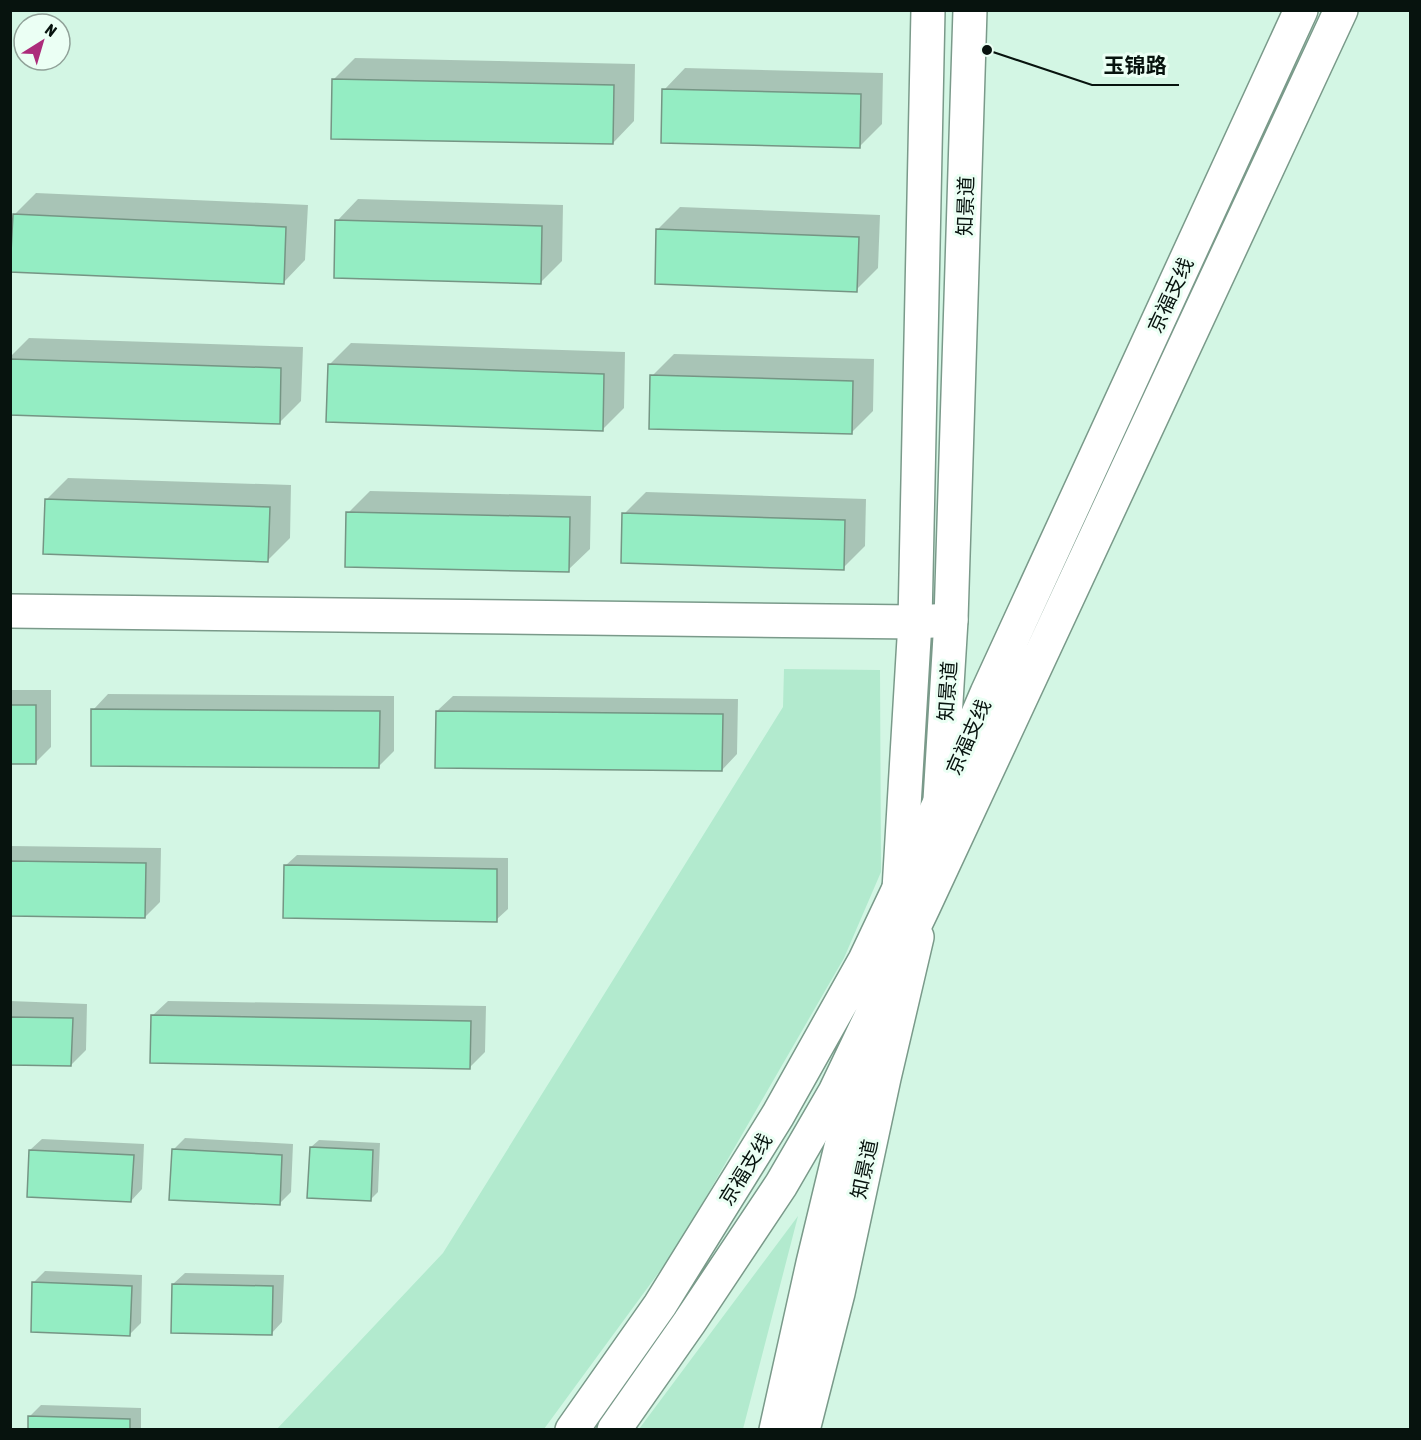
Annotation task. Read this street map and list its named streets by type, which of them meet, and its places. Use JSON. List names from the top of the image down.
{
  "streets": {
    "main road": ["知景道", "京福支线"]
  },
  "crossings": [
    ["知景道", "京福支线"]
  ],
  "places": ["玉锦路"],
  "north": "top right"
}
